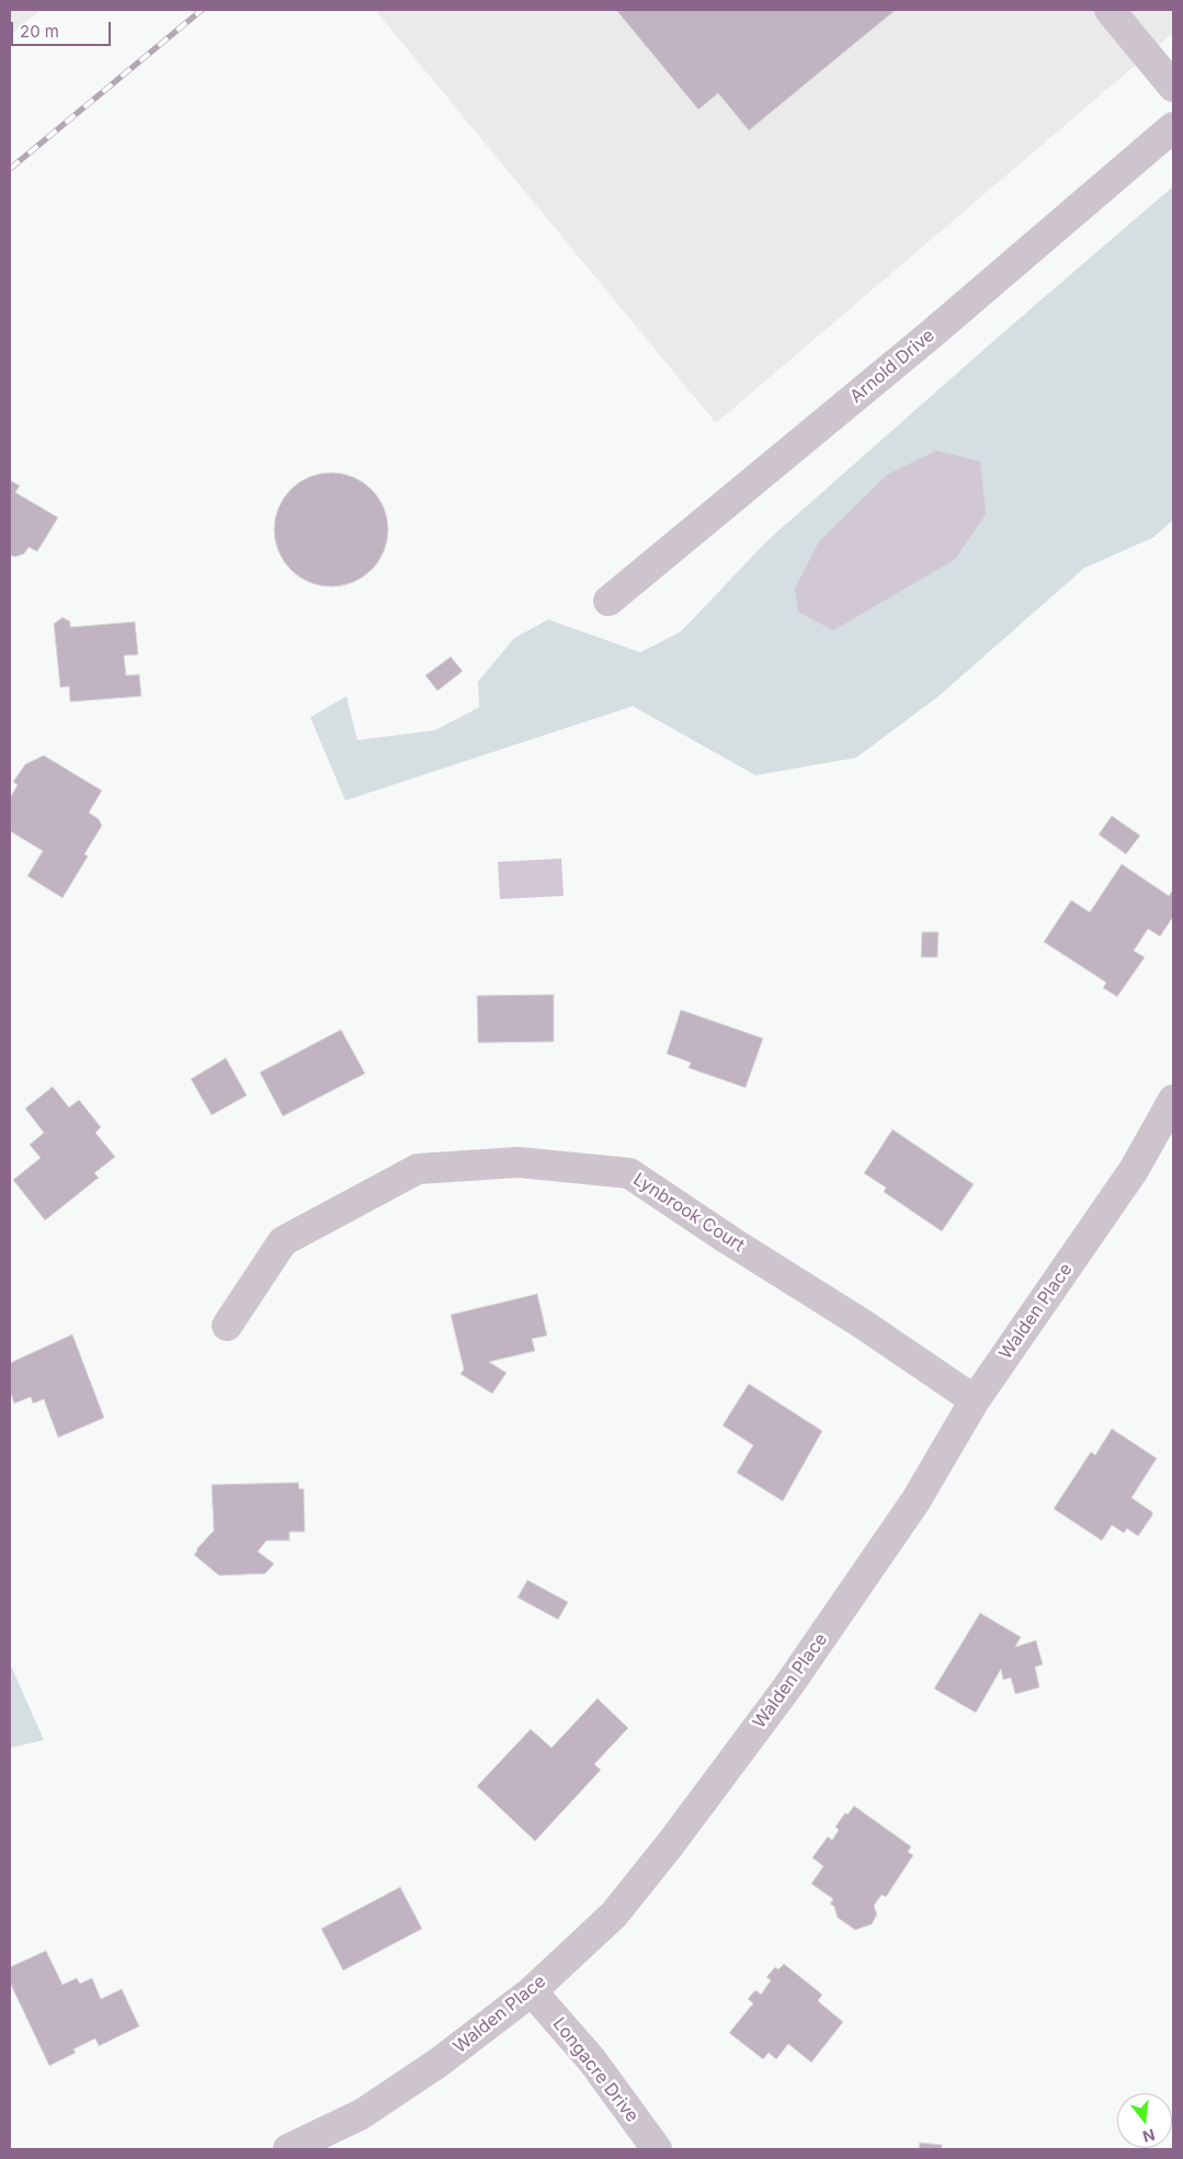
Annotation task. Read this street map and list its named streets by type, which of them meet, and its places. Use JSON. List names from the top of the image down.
{
  "streets": {
    "street": [
      "Arnold Drive",
      "Lynbrook Court",
      "Walden Place",
      "Longacre Drive"
    ]
  },
  "crossings": [
    ["Lynbrook Court", "Walden Place"],
    ["Walden Place", "Longacre Drive"]
  ],
  "scale_bar": "20 m",
  "north": "bottom"
}
